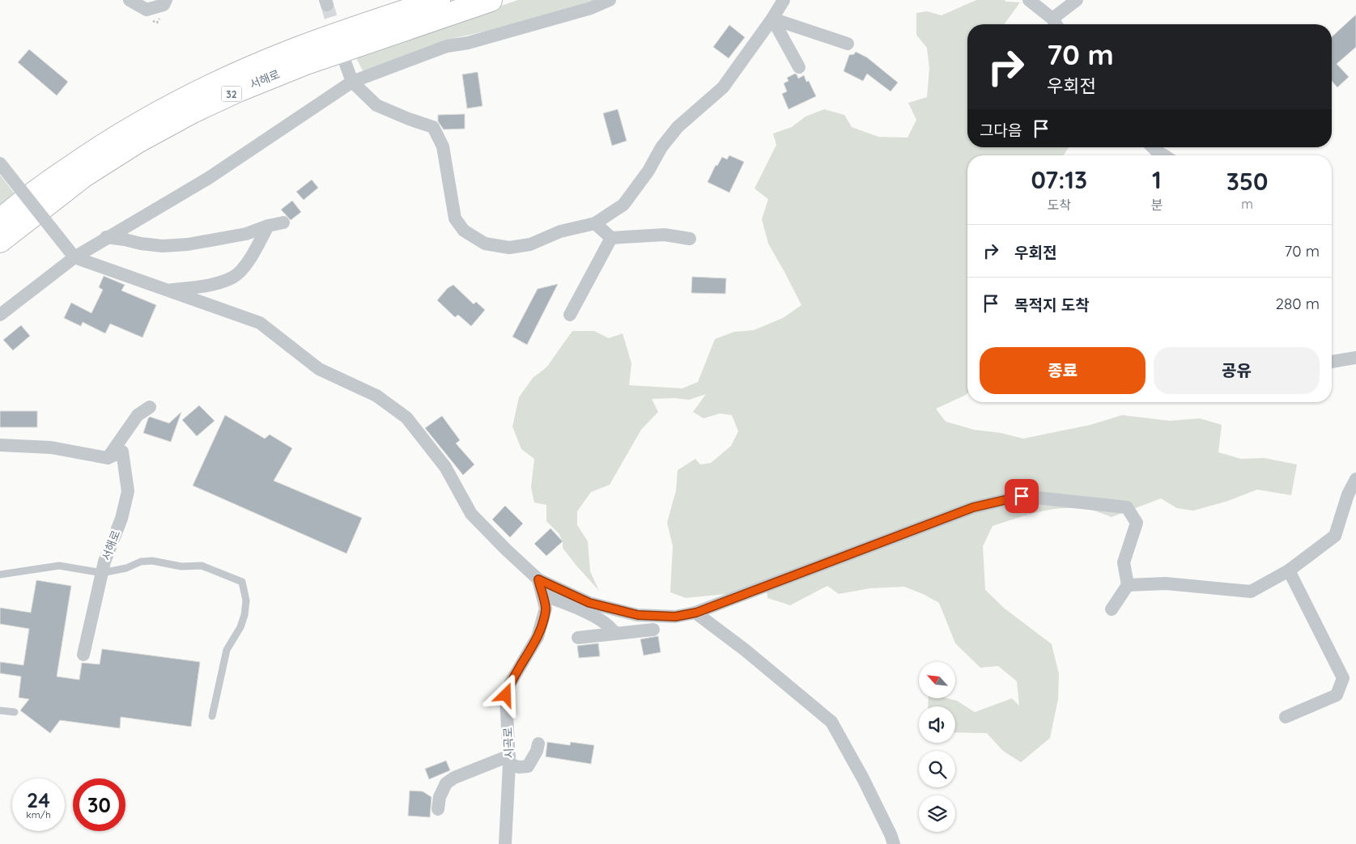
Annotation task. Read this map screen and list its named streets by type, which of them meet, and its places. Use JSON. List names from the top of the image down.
{
  "streets": {
    "highway": ["서해로", "32"],
    "street": ["시곡로"]
  },
  "north": "top left",
  "page": {
    "turn": ["70 m", "우회전"],
    "then": "그다음",
    "eta": [
      "07:13",
      "도착",
      "1",
      "분",
      "350",
      "m"
    ],
    "list": [
      {
        "name": "우회전",
        "value": "70 m"
      },
      {
        "name": "목적지 도착",
        "value": "280 m"
      }
    ],
    "buttons": ["종료", "공유"],
    "speed": "24 km/h",
    "limit": "30"
  }
}
